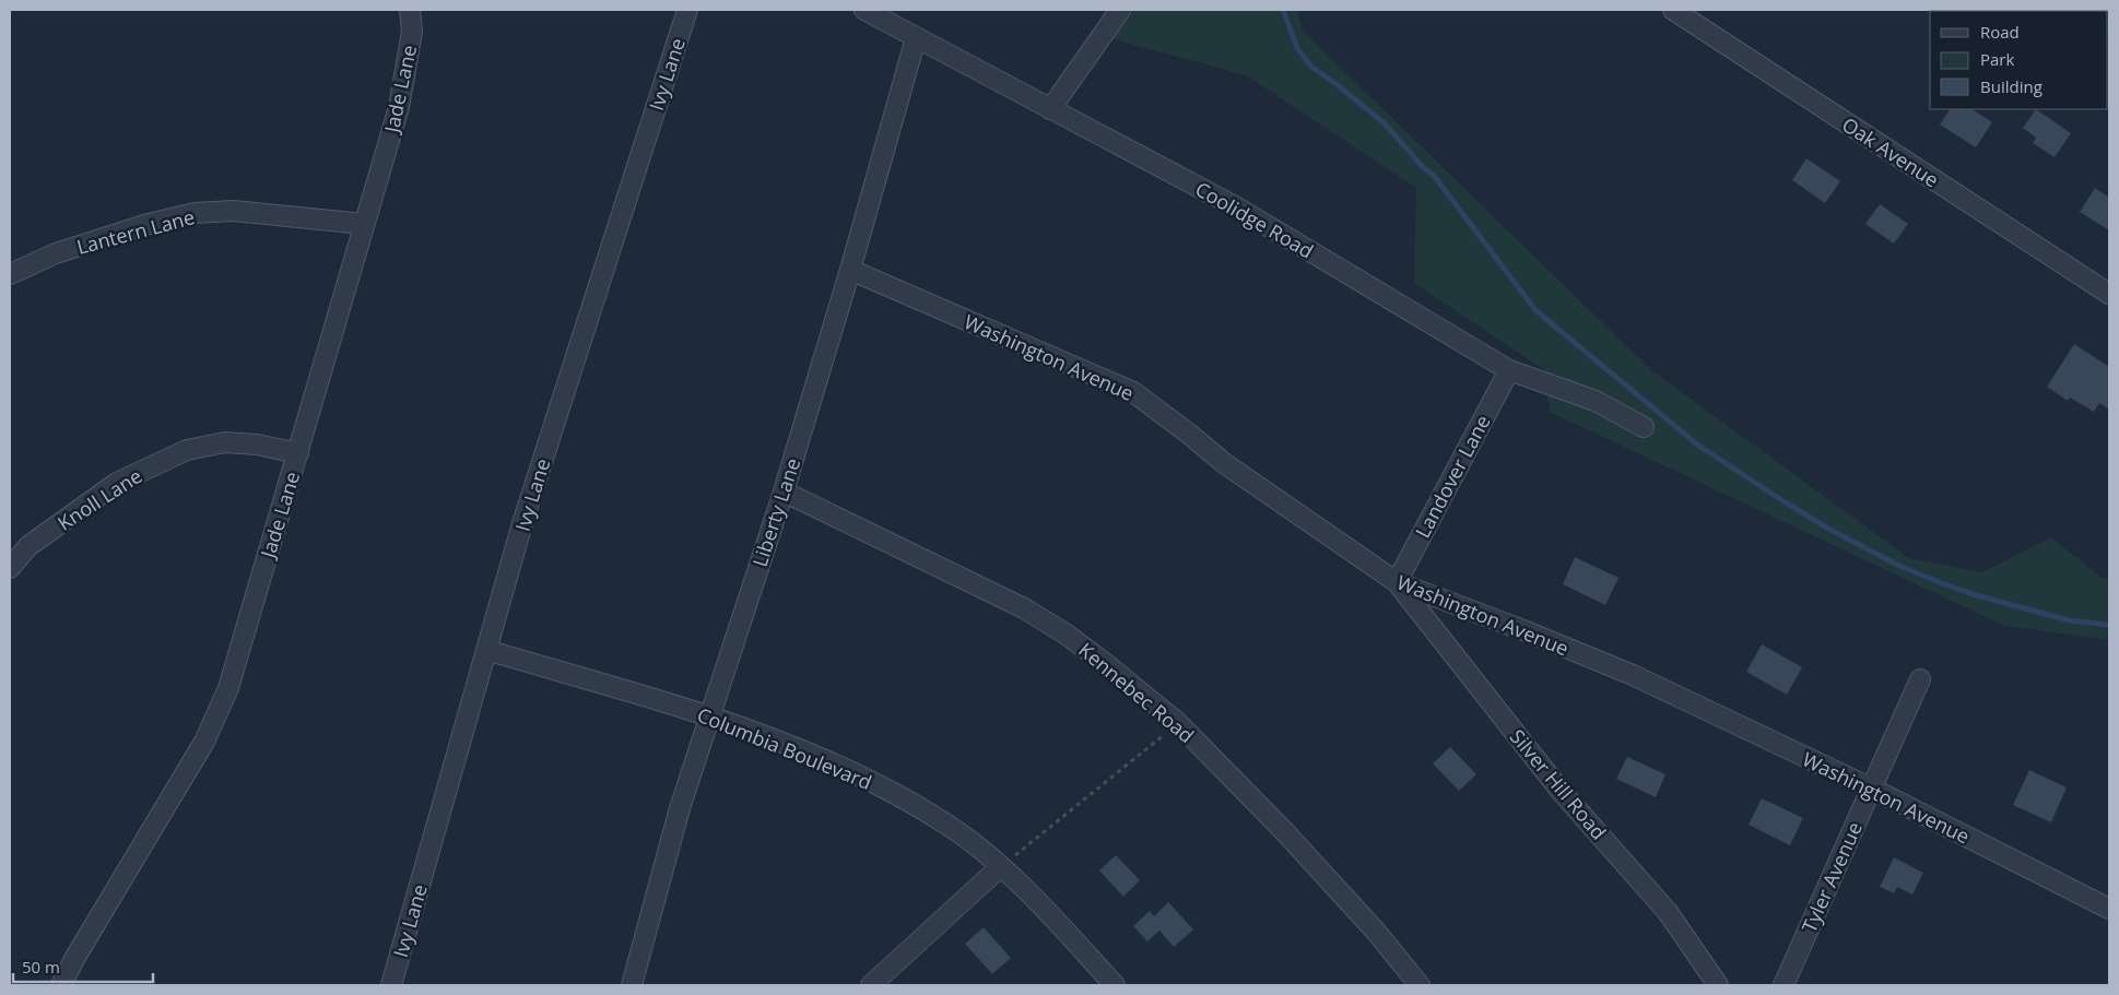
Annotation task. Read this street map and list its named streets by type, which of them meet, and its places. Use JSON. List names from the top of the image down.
{
  "streets": {
    "street": [
      "Ivy Lane",
      "Jade Lane",
      "Oak Avenue",
      "Coolidge Road",
      "Lantern Lane",
      "Washington Avenue",
      "Landover Lane",
      "Knoll Lane",
      "Liberty Lane",
      "Kennebec Road",
      "Columbia Boulevard",
      "Silver Hill Road",
      "Tyler Avenue"
    ]
  },
  "crossings": [
    ["Ivy Lane", "Columbia Boulevard"],
    ["Jade Lane", "Lantern Lane"],
    ["Jade Lane", "Knoll Lane"],
    ["Coolidge Road", "Landover Lane"],
    ["Coolidge Road", "Liberty Lane"],
    ["Washington Avenue", "Landover Lane"],
    ["Washington Avenue", "Liberty Lane"],
    ["Washington Avenue", "Silver Hill Road"],
    ["Washington Avenue", "Tyler Avenue"],
    ["Landover Lane", "Silver Hill Road"],
    ["Liberty Lane", "Kennebec Road"],
    ["Liberty Lane", "Columbia Boulevard"]
  ],
  "legend": ["Road", "Park", "Building"],
  "scale_bar": "50 m"
}
